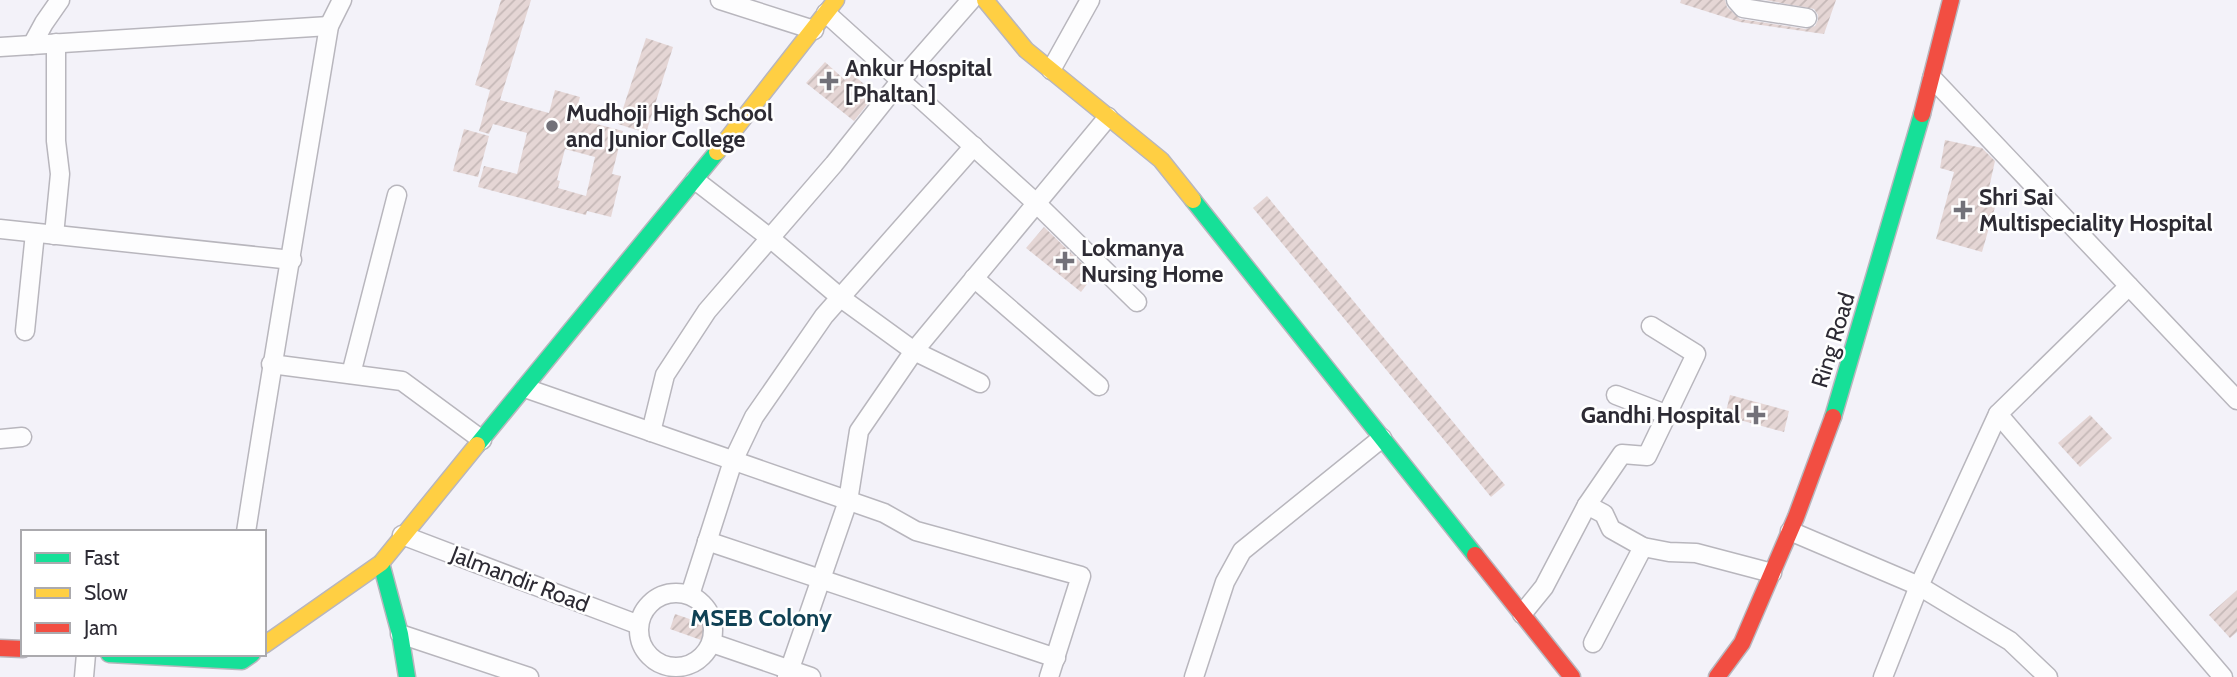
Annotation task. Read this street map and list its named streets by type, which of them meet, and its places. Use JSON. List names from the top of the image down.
{
  "streets": {
    "main road": ["Ring Road"],
    "street": ["Jalmandir Road"]
  },
  "districts": ["MSEB Colony"],
  "places": {
    "health": [
      "Ankur Hospital [Phaltan]",
      "Shri Sai Multispeciality Hospital",
      "Lokmanya Nursing Home",
      "Gandhi Hospital"
    ],
    "other": ["Mudhoji High School and Junior College"]
  },
  "legend": ["Fast", "Slow", "Jam"]
}
